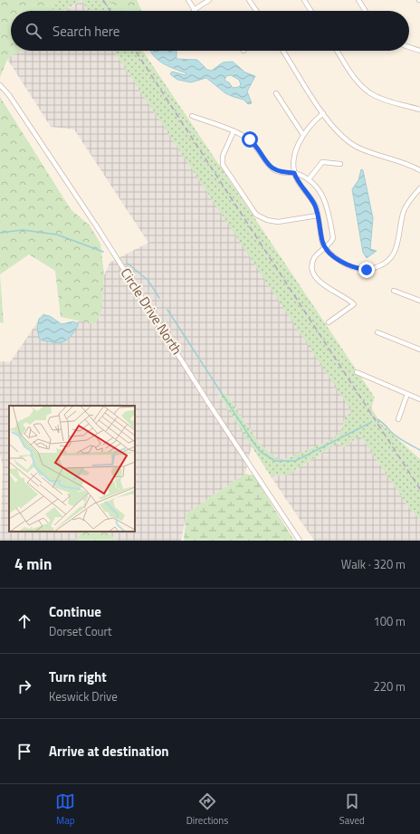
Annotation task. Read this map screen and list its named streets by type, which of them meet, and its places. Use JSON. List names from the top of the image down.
{
  "streets": {
    "street": ["Circle Drive North"]
  },
  "page": {
    "search": "Search here",
    "heading": ["4 min", "Walk · 320 m"],
    "list": [
      ["Continue", "Dorset Court", "100 m"],
      ["Turn right", "Keswick Drive", "220 m"],
      "Arrive at destination"
    ],
    "nav": ["Map", "Directions", "Saved"]
  }
}
